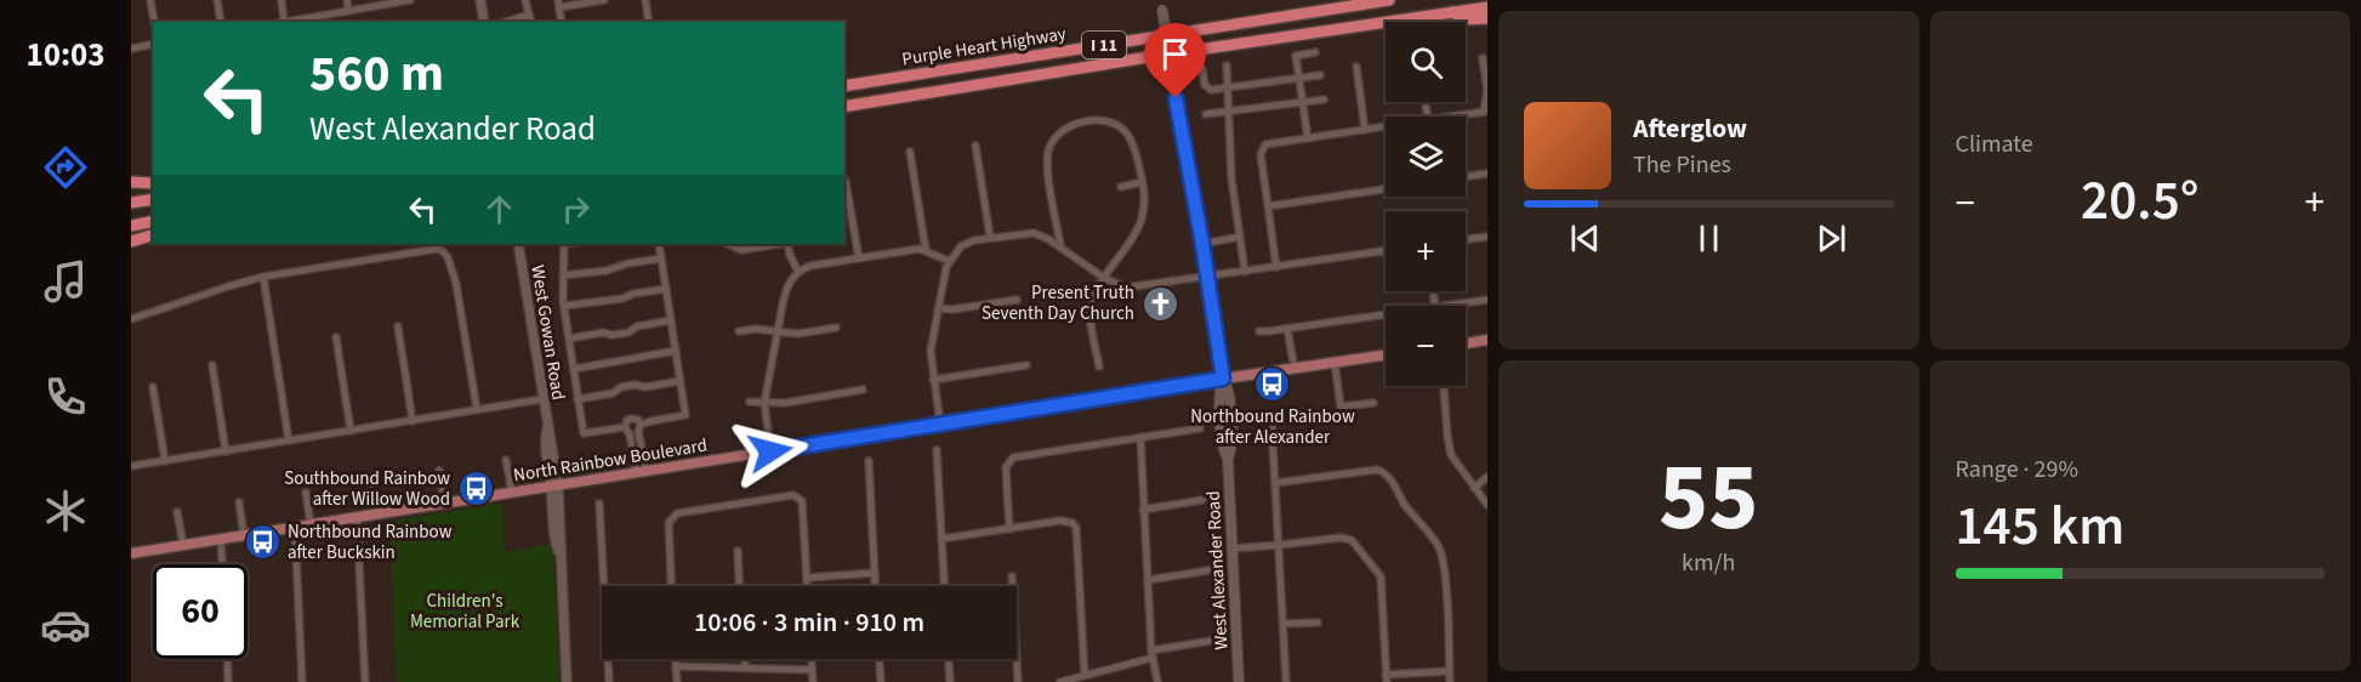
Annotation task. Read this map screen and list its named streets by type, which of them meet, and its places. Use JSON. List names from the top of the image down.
{
  "streets": {
    "highway": ["I 11", "Purple Heart Highway"],
    "main road": ["North Rainbow Boulevard", "West Alexander Road"],
    "street": ["West Gowan Road"]
  },
  "crossings": [
    ["West Gowan Road", "North Rainbow Boulevard"],
    ["North Rainbow Boulevard", "West Alexander Road"]
  ],
  "parks": ["Children's Memorial Park"],
  "places": {
    "church": ["Present Truth Seventh Day Church"],
    "bus stop": ["Northbound Rainbow after Alexander", "Southbound Rainbow after Willow Wood", "Northbound Rainbow after Buckskin"]
  },
  "page": {
    "tabs": "10:03",
    "tile": [
      "Climate",
      ["55", "km/h"],
      ["Range · 29%", "145 km"]
    ],
    "map_buttons": ["+", "−"],
    "turn": ["560 m", "West Alexander Road"],
    "song": ["Afterglow", "The Pines"],
    "heat": ["−", "20.5°", "+"],
    "limit": "60",
    "trip": "10:06 · 3 min · 910 m"
  }
}
